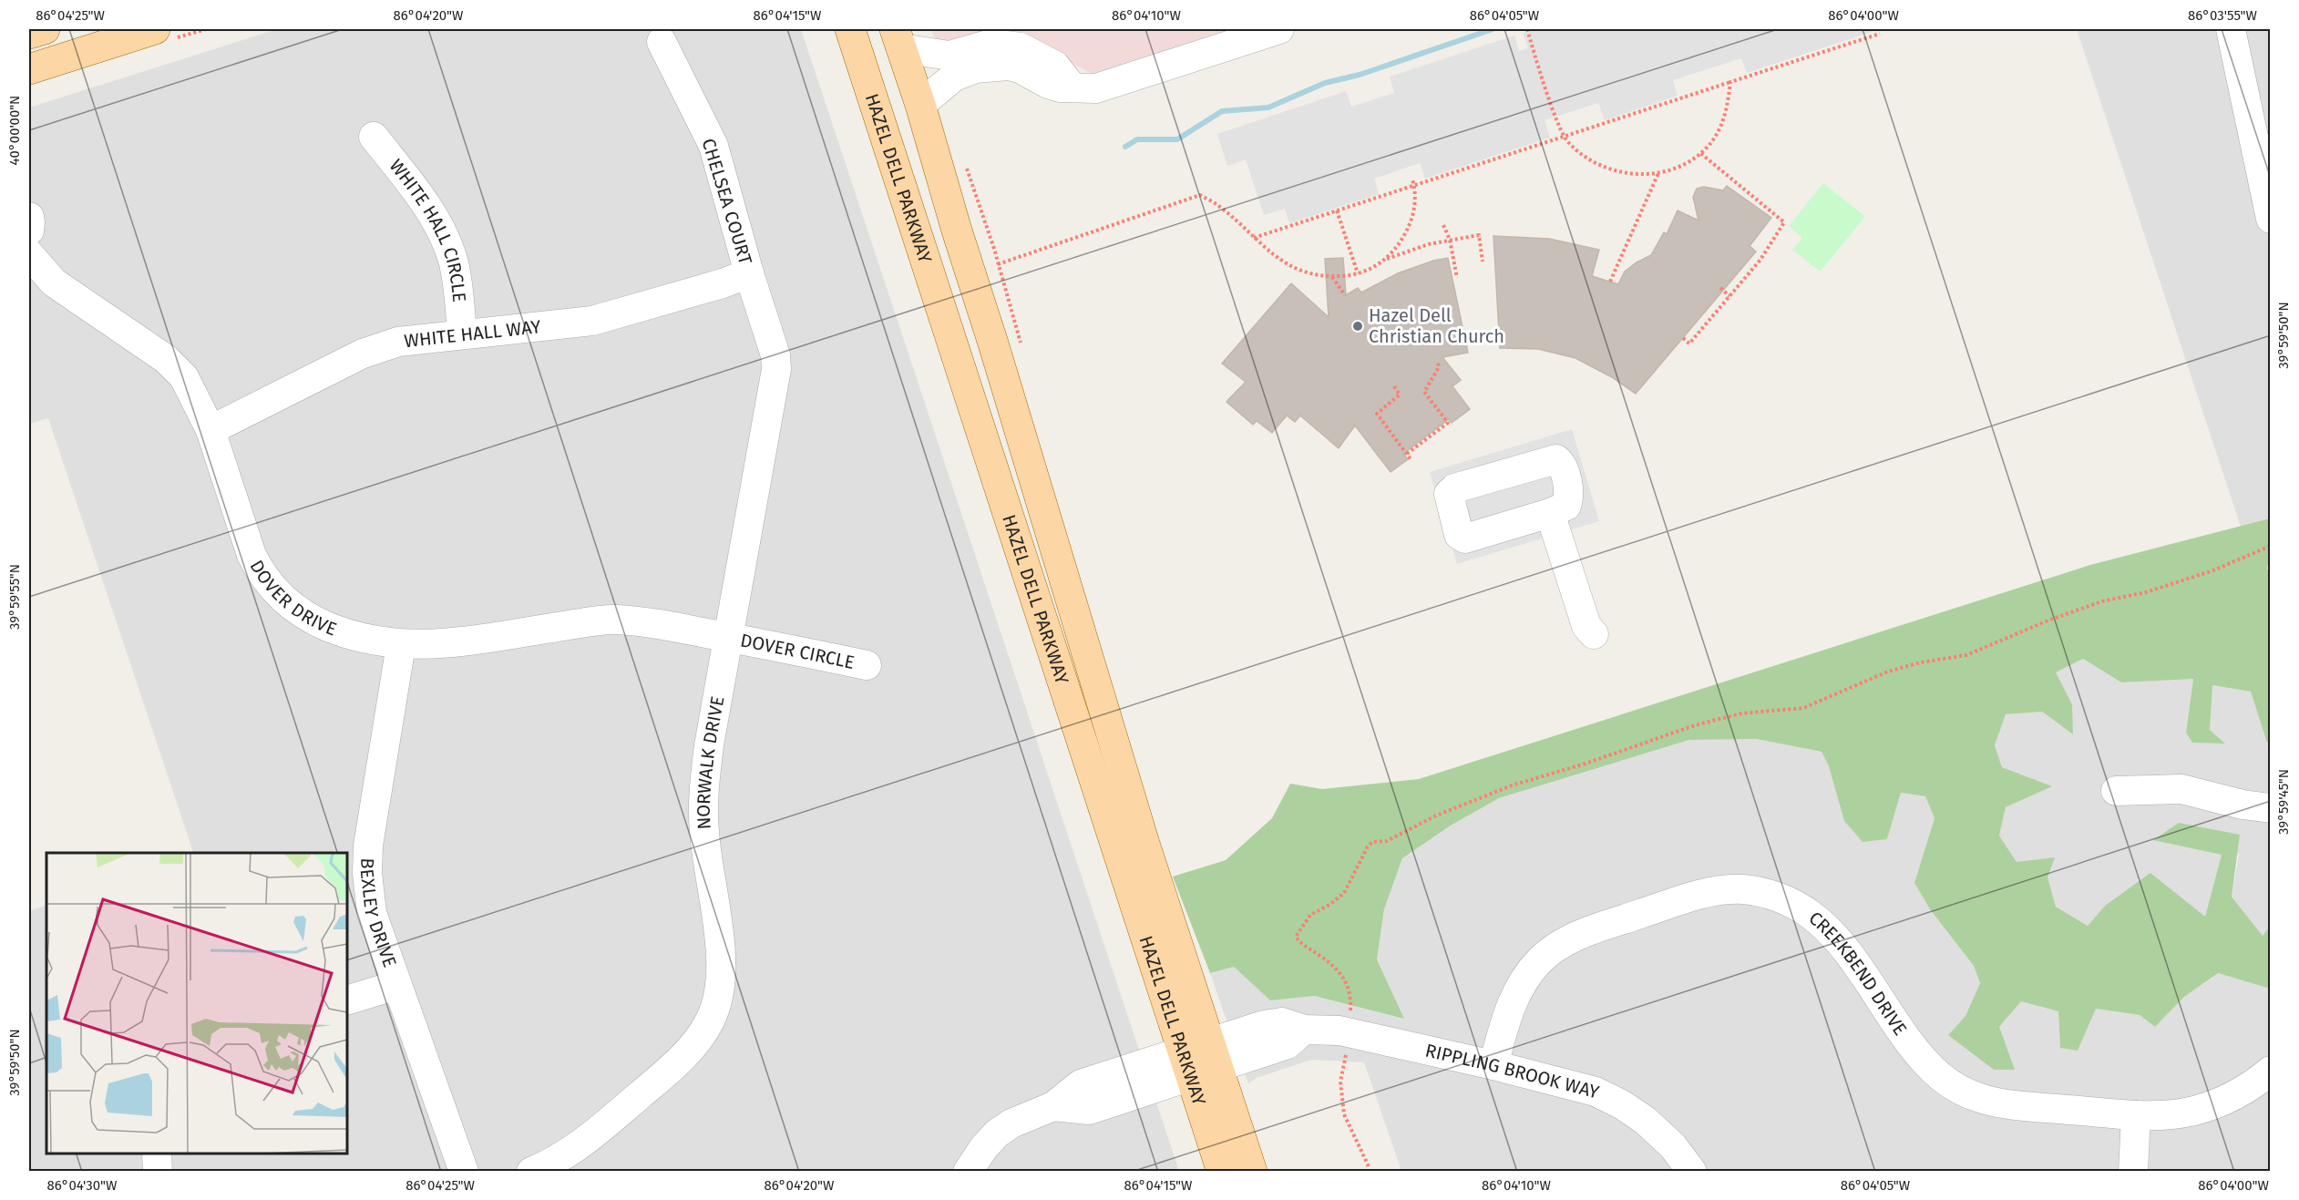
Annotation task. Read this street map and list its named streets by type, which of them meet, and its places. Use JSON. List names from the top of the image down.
{
  "streets": {
    "main road": ["HAZEL DELL PARKWAY"],
    "street": [
      "CHELSEA COURT",
      "WHITE HALL CIRCLE",
      "WHITE HALL WAY",
      "DOVER DRIVE",
      "DOVER CIRCLE",
      "NORWALK DRIVE",
      "BEXLEY DRIVE",
      "CREEKBEND DRIVE",
      "RIPPLING BROOK WAY"
    ]
  },
  "crossings": [
    ["HAZEL DELL PARKWAY", "RIPPLING BROOK WAY"],
    ["CHELSEA COURT", "WHITE HALL WAY"],
    ["CHELSEA COURT", "NORWALK DRIVE"],
    ["WHITE HALL CIRCLE", "WHITE HALL WAY"],
    ["WHITE HALL WAY", "DOVER DRIVE"],
    ["WHITE HALL WAY", "NORWALK DRIVE"],
    ["DOVER DRIVE", "DOVER CIRCLE"],
    ["DOVER DRIVE", "NORWALK DRIVE"],
    ["DOVER DRIVE", "BEXLEY DRIVE"],
    ["DOVER CIRCLE", "NORWALK DRIVE"],
    ["CREEKBEND DRIVE", "RIPPLING BROOK WAY"]
  ],
  "places": ["Hazel Dell Christian Church"],
  "coordinates": [
    "86°04'25\"W",
    "86°04'20\"W",
    "86°04'15\"W",
    "86°04'10\"W",
    "86°04'05\"W",
    "86°04'00\"W",
    "86°03'55\"W",
    "40°00'00\"N",
    "39°59'50\"N",
    "39°59'55\"N",
    "39°59'45\"N",
    "86°04'30\"W"
  ]
}
